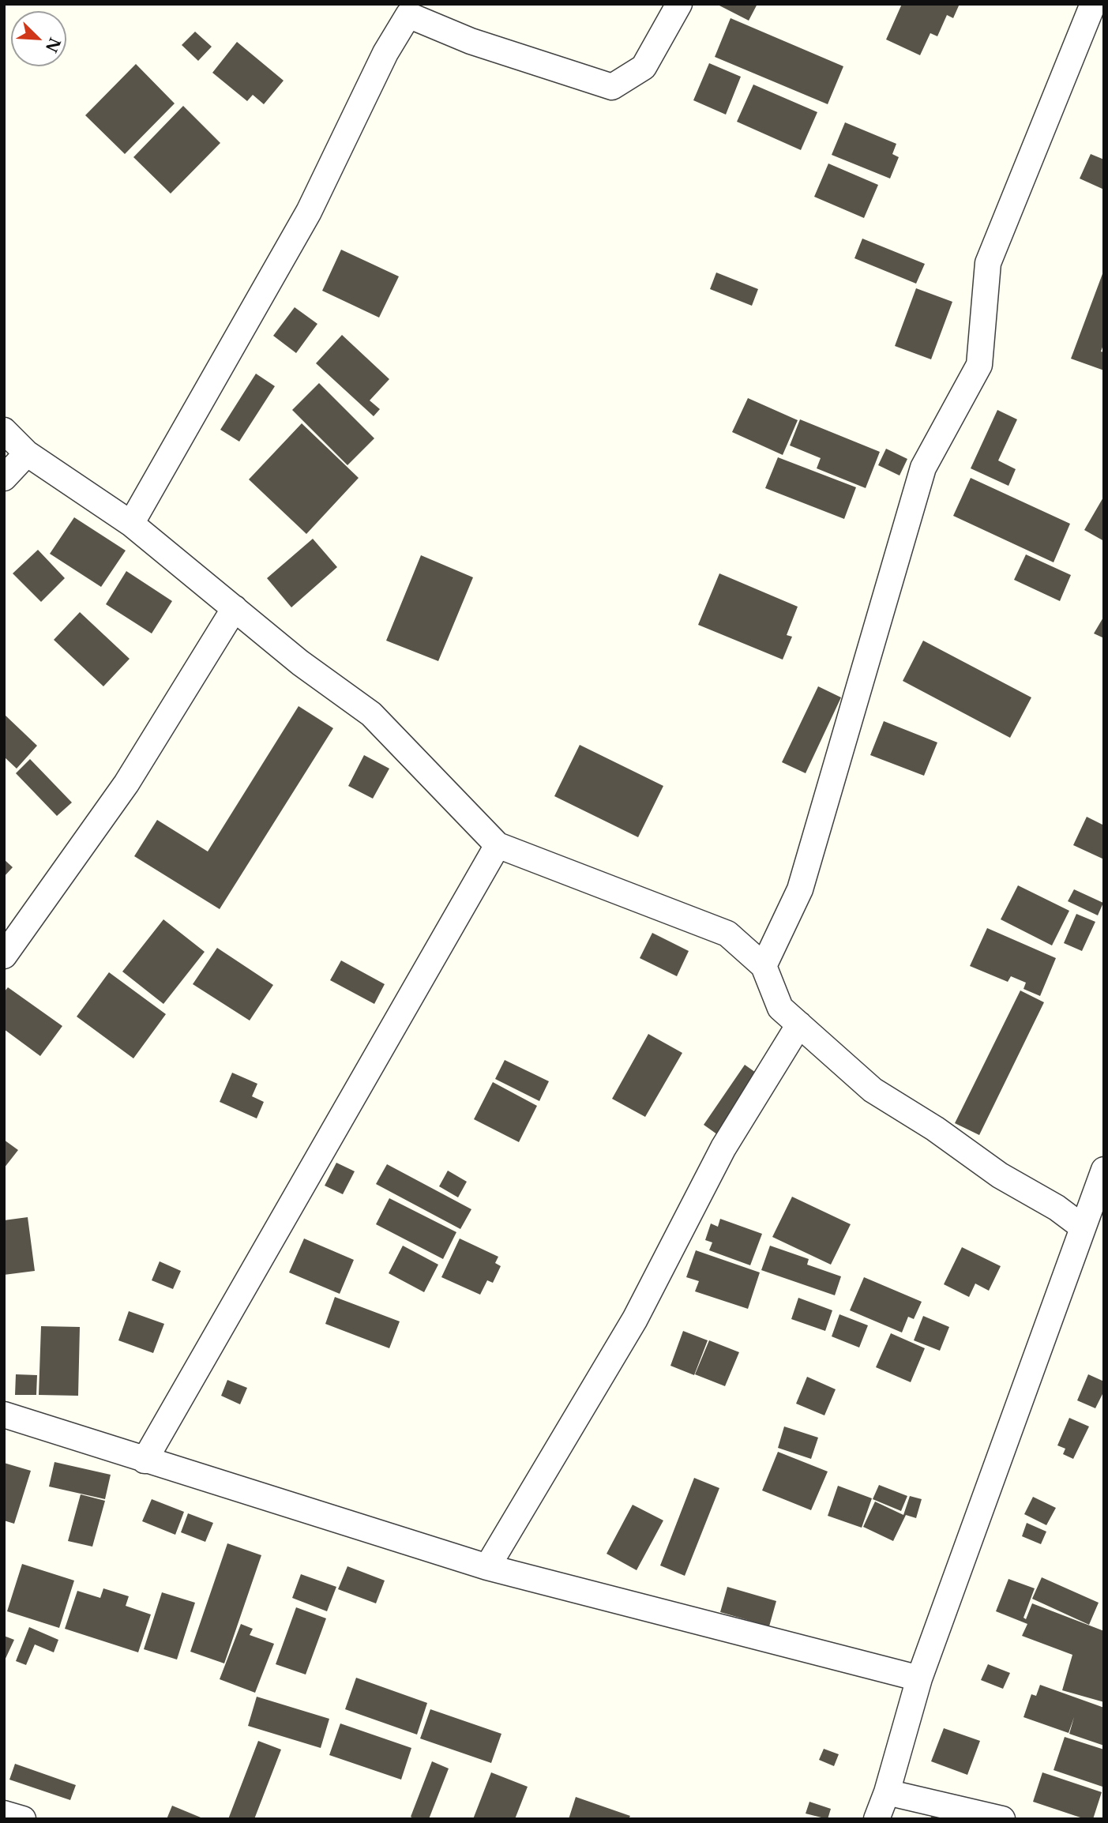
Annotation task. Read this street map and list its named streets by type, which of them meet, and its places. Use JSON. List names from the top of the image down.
{
  "north": "bottom right"
}
